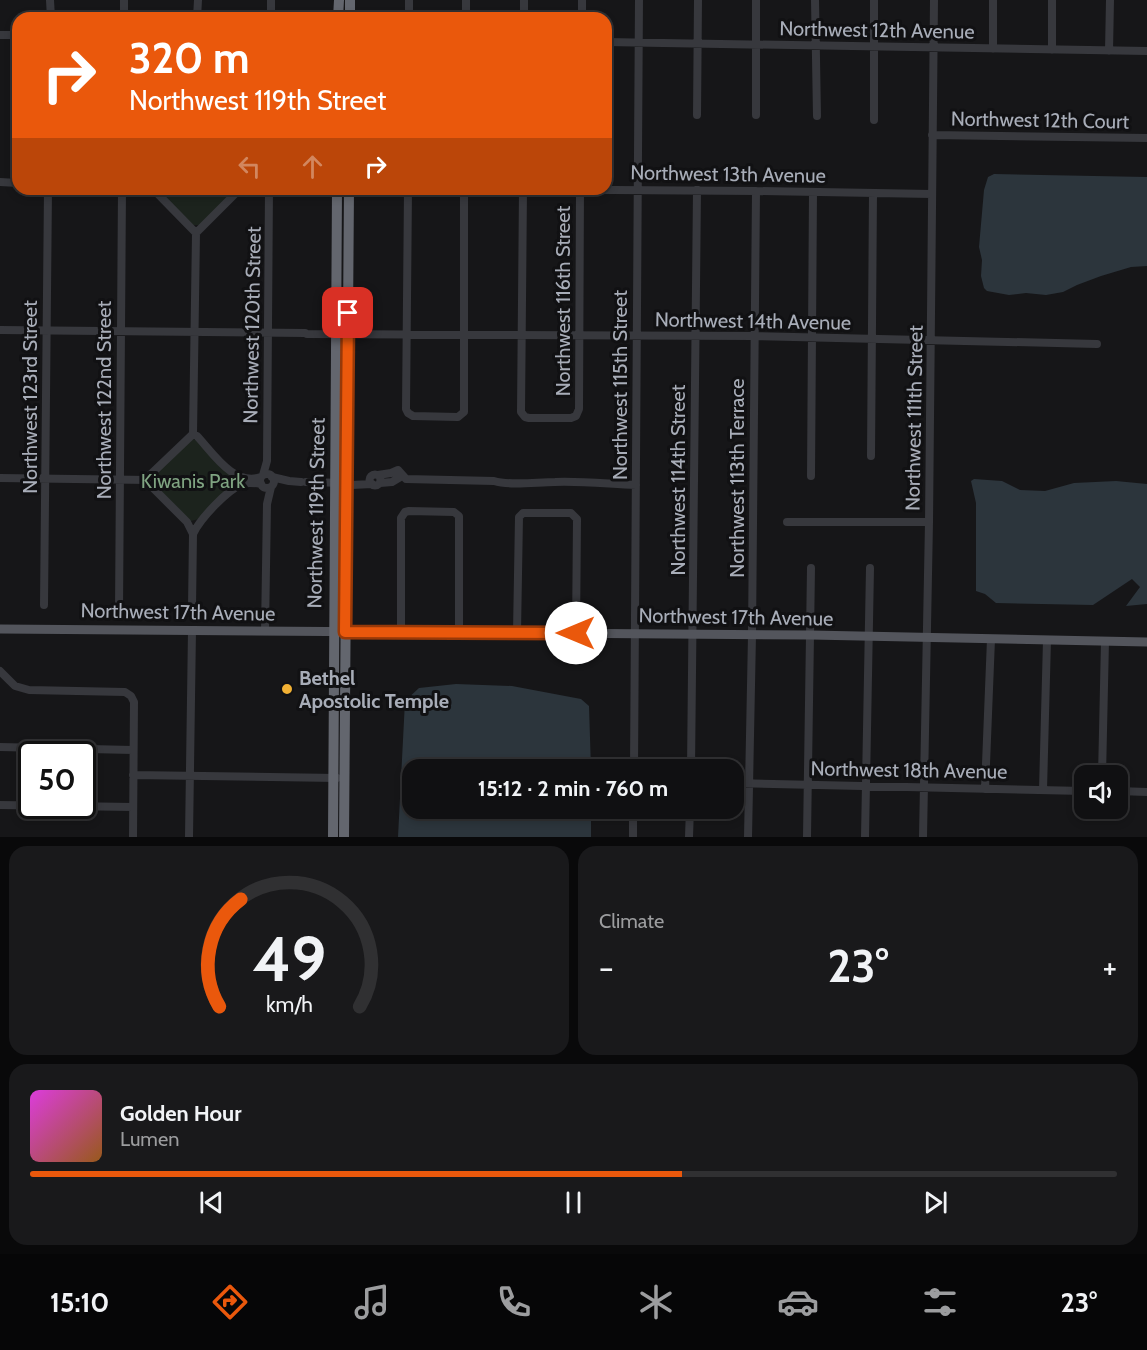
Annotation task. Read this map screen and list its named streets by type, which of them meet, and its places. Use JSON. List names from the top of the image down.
{
  "streets": {
    "highway": ["Northwest 119th Street"],
    "main road": ["Northwest 17th Avenue"],
    "street": [
      "Northwest 12th Avenue",
      "Northwest 12th Court",
      "Northwest 13th Avenue",
      "Northwest 116th Street",
      "Northwest 14th Avenue",
      "Northwest 120th Street",
      "Northwest 115th Street",
      "Northwest 123rd Street",
      "Northwest 122nd Street",
      "Northwest 111th Street",
      "Northwest 113th Terrace",
      "Northwest 114th Street",
      "Northwest 18th Avenue"
    ]
  },
  "crossings": [
    ["Northwest 12th Avenue", "Northwest 115th Street"],
    ["Northwest 12th Avenue", "Northwest 111th Street"],
    ["Northwest 12th Court", "Northwest 111th Street"],
    ["Northwest 13th Avenue", "Northwest 115th Street"],
    ["Northwest 13th Avenue", "Northwest 111th Street"],
    ["Northwest 13th Avenue", "Northwest 113th Terrace"],
    ["Northwest 13th Avenue", "Northwest 114th Street"],
    ["Northwest 116th Street", "Northwest 14th Avenue"],
    ["Northwest 14th Avenue", "Northwest 120th Street"],
    ["Northwest 14th Avenue", "Northwest 115th Street"],
    ["Northwest 14th Avenue", "Northwest 123rd Street"],
    ["Northwest 14th Avenue", "Northwest 122nd Street"],
    ["Northwest 14th Avenue", "Northwest 111th Street"],
    ["Northwest 14th Avenue", "Northwest 113th Terrace"],
    ["Northwest 14th Avenue", "Northwest 114th Street"],
    ["Northwest 14th Avenue", "Northwest 119th Street"],
    ["Northwest 115th Street", "Northwest 17th Avenue"],
    ["Northwest 111th Street", "Northwest 17th Avenue"],
    ["Northwest 111th Street", "Northwest 18th Avenue"],
    ["Northwest 113th Terrace", "Northwest 17th Avenue"],
    ["Northwest 113th Terrace", "Northwest 18th Avenue"],
    ["Northwest 114th Street", "Northwest 17th Avenue"],
    ["Northwest 119th Street", "Northwest 17th Avenue"]
  ],
  "parks": ["Kiwanis Park"],
  "places": ["Bethel Apostolic Temple"],
  "page": {
    "turn": ["320 m", "Northwest 119th Street"],
    "limit": "50",
    "trip": "15:12 · 2 min · 760 m",
    "tile": "Climate",
    "heat": ["−", "23°", "+"],
    "song": ["Golden Hour", "Lumen"],
    "tabs": ["15:10", "23°"],
    "gauge": ["49", "km/h"]
  }
}
